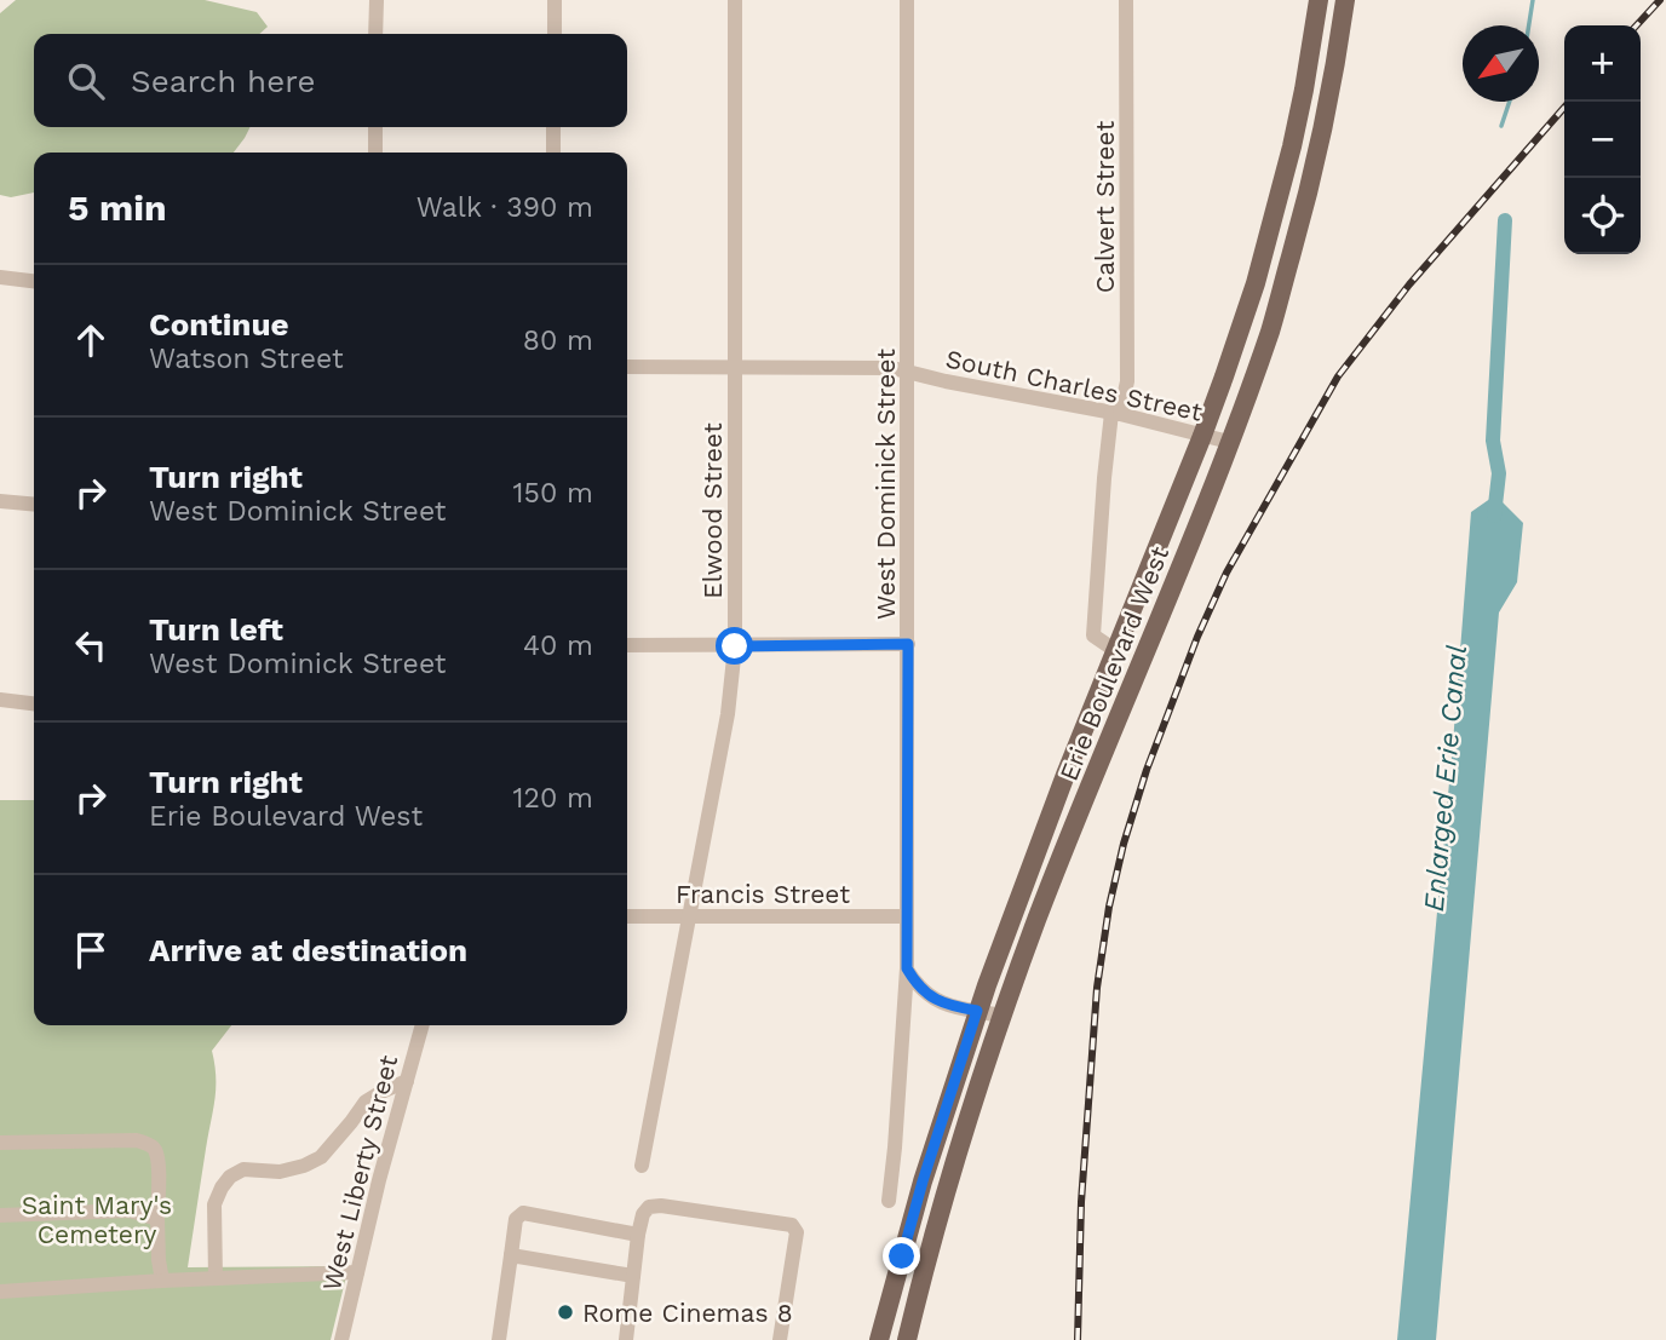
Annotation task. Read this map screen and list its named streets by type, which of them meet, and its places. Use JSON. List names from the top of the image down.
{
  "streets": {
    "main road": ["Erie Boulevard West"],
    "street": [
      "Calvert Street",
      "South Charles Street",
      "West Dominick Street",
      "Elwood Street",
      "Francis Street",
      "West Liberty Street"
    ]
  },
  "crossings": [
    ["Calvert Street", "South Charles Street"],
    ["Calvert Street", "Erie Boulevard West"],
    ["South Charles Street", "West Dominick Street"],
    ["South Charles Street", "Elwood Street"],
    ["South Charles Street", "Erie Boulevard West"],
    ["West Dominick Street", "Francis Street"],
    ["Elwood Street", "Francis Street"]
  ],
  "water": ["Enlarged Erie Canal"],
  "parks": ["Saint Mary's Cemetery"],
  "places": ["Rome Cinemas 8"],
  "north": "bottom left",
  "page": {
    "map_buttons": ["+", "−"],
    "search": "Search here",
    "heading": ["5 min", "Walk · 390 m"],
    "list": [
      ["Continue", "Watson Street", "80 m"],
      ["Turn right", "West Dominick Street", "150 m"],
      ["Turn left", "West Dominick Street", "40 m"],
      ["Turn right", "Erie Boulevard West", "120 m"],
      "Arrive at destination"
    ]
  }
}
